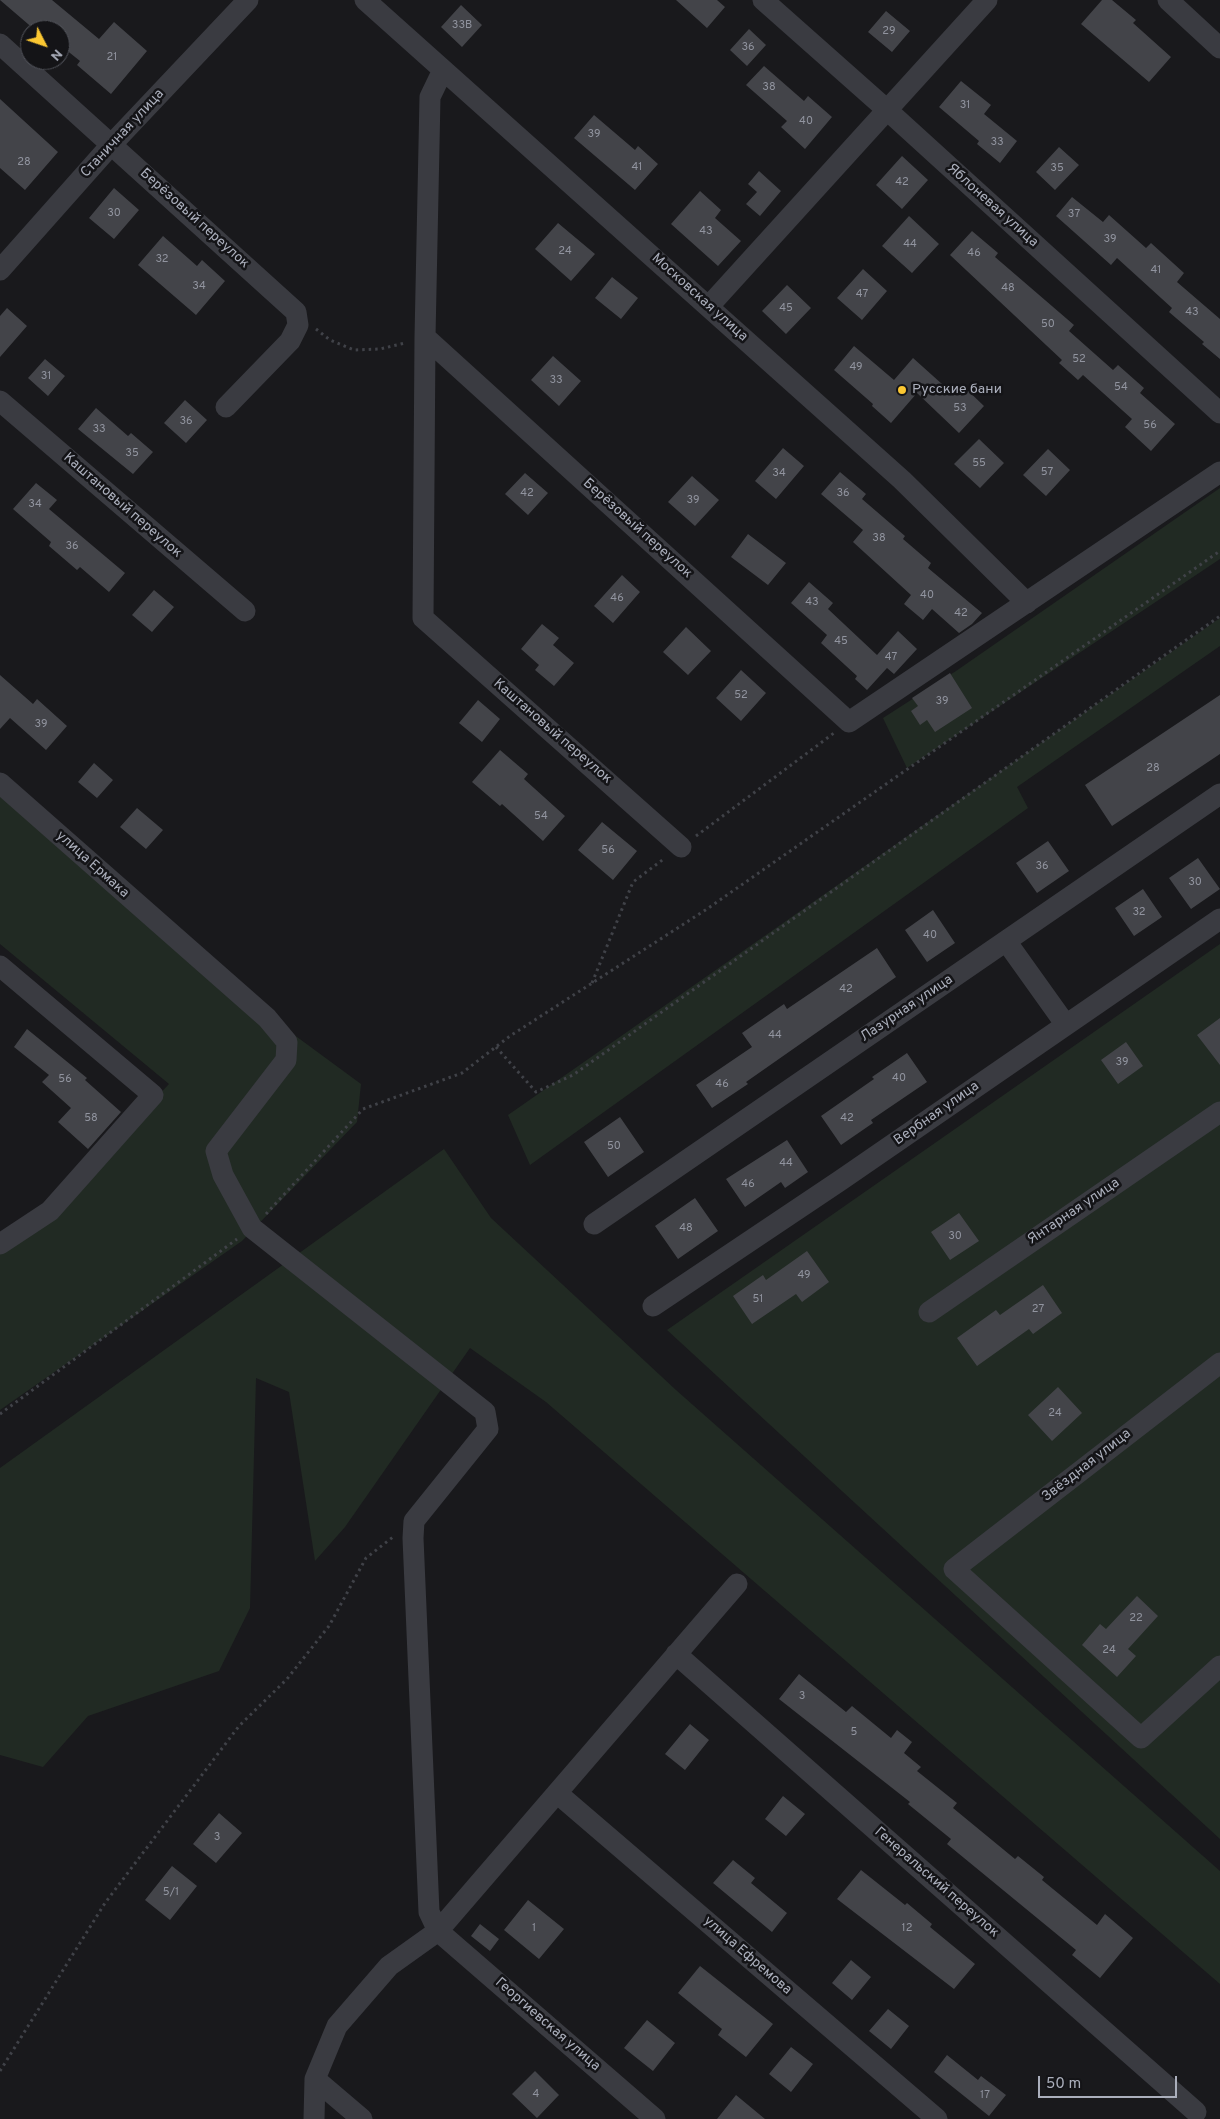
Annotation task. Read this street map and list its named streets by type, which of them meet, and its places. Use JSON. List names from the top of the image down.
{
  "streets": {
    "street": [
      "Станичная улица",
      "Яблоневая улица",
      "Берёзовый переулок",
      "Московская улица",
      "Каштановый переулок",
      "улица Ермака",
      "Лазурная улица",
      "Вербная улица",
      "Янтарная улица",
      "Звёздная улица",
      "Генеральский переулок",
      "улица Ефремова",
      "Георгиевская улица"
    ]
  },
  "crossings": [
    ["Станичная улица", "Берёзовый переулок"],
    ["Берёзовый переулок", "Каштановый переулок"]
  ],
  "places": ["Русские бани"],
  "house_numbers": [
    "33В",
    "29",
    "36",
    "21",
    "38",
    "31",
    "40",
    "39",
    "33",
    "28",
    "41",
    "35",
    "42",
    "30",
    "37",
    "43",
    "39",
    "44",
    "24",
    "46",
    "32",
    "41",
    "34",
    "48",
    "47",
    "45",
    "43",
    "50",
    "52",
    "49",
    "31",
    "33",
    "54",
    "53",
    "36",
    "56",
    "33",
    "35",
    "55",
    "57",
    "34",
    "42",
    "36",
    "39",
    "34",
    "38",
    "36",
    "40",
    "46",
    "43",
    "42",
    "45",
    "47",
    "52",
    "39",
    "39",
    "28",
    "54",
    "56",
    "36",
    "30",
    "32",
    "40",
    "42",
    "44",
    "39",
    "40",
    "56",
    "46",
    "58",
    "42",
    "50",
    "44",
    "46",
    "48",
    "30",
    "49",
    "51",
    "27",
    "24",
    "22",
    "24",
    "3",
    "5",
    "3",
    "5/1",
    "1",
    "12",
    "4",
    "17"
  ],
  "scale_bar": "50 m",
  "north": "bottom right"
}
